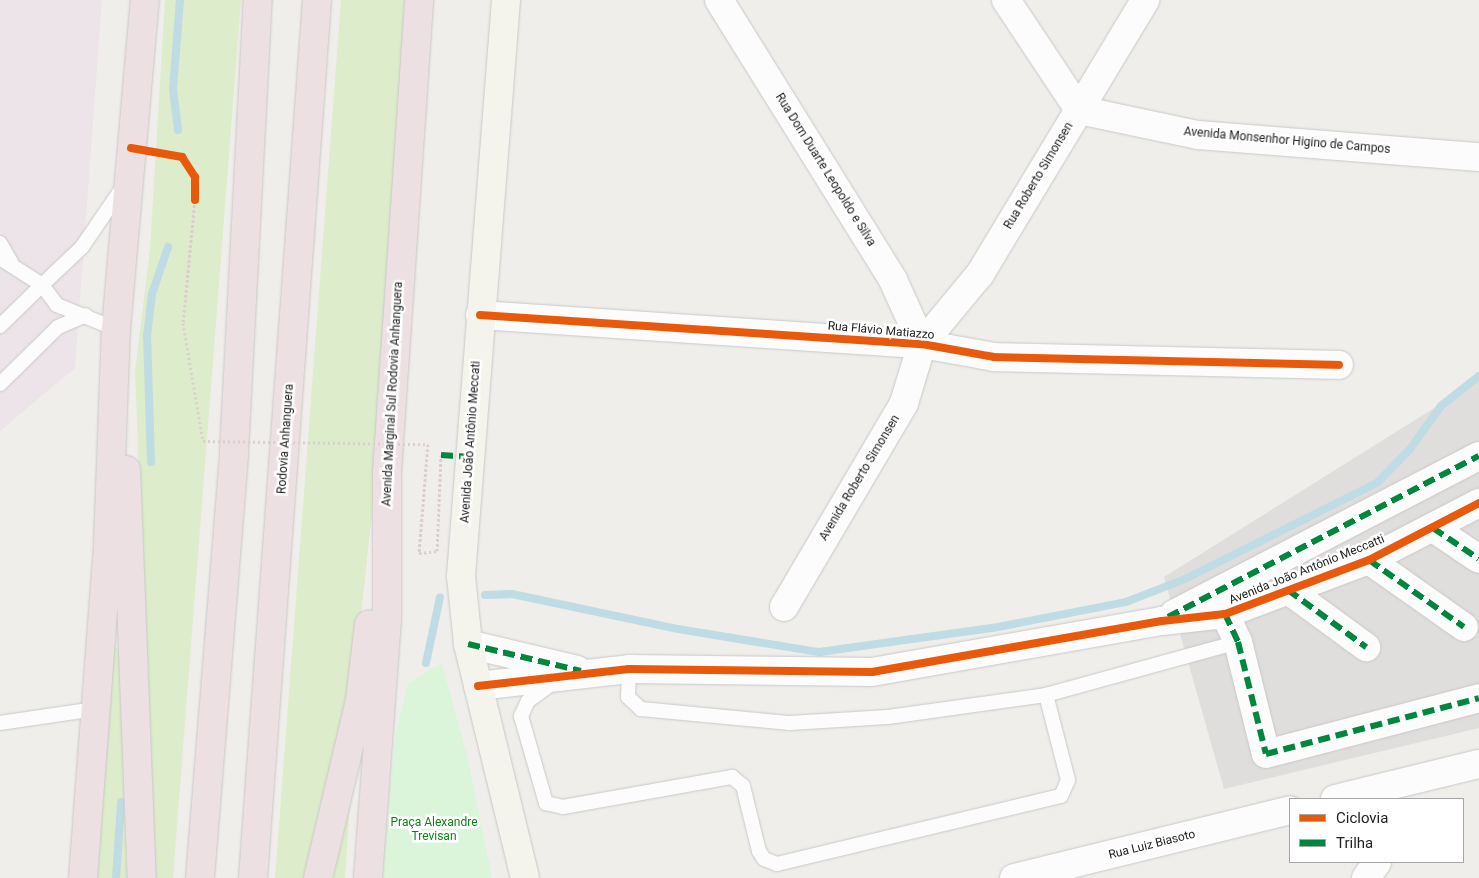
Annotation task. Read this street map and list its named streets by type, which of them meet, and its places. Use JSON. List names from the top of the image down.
{
  "streets": {
    "highway": ["Avenida Marginal Sul Rodovia Anhanguera", "Rodovia Anhanguera"],
    "main road": ["Avenida João Antônio Meccati"],
    "street": [
      "Avenida Monsenhor Higino de Campos",
      "Rua Dom Duarte Leopoldo e Silva",
      "Rua Roberto Simonsen",
      "Rua Flávio Matiazzo",
      "Avenida Roberto Simonsen",
      "Avenida João Antônio Meccatti",
      "Rua Luiz Biasoto"
    ]
  },
  "crossings": [
    ["Avenida Monsenhor Higino de Campos", "Rua Roberto Simonsen"],
    ["Rua Dom Duarte Leopoldo e Silva", "Rua Roberto Simonsen"],
    ["Rua Dom Duarte Leopoldo e Silva", "Rua Flávio Matiazzo"],
    ["Rua Dom Duarte Leopoldo e Silva", "Avenida Roberto Simonsen"],
    ["Rua Roberto Simonsen", "Rua Flávio Matiazzo"],
    ["Rua Roberto Simonsen", "Avenida Roberto Simonsen"],
    ["Rua Flávio Matiazzo", "Avenida João Antônio Meccati"],
    ["Rua Flávio Matiazzo", "Avenida Roberto Simonsen"]
  ],
  "parks": ["Praça Alexandre Trevisan"],
  "legend": ["Ciclovia", "Trilha"]
}
